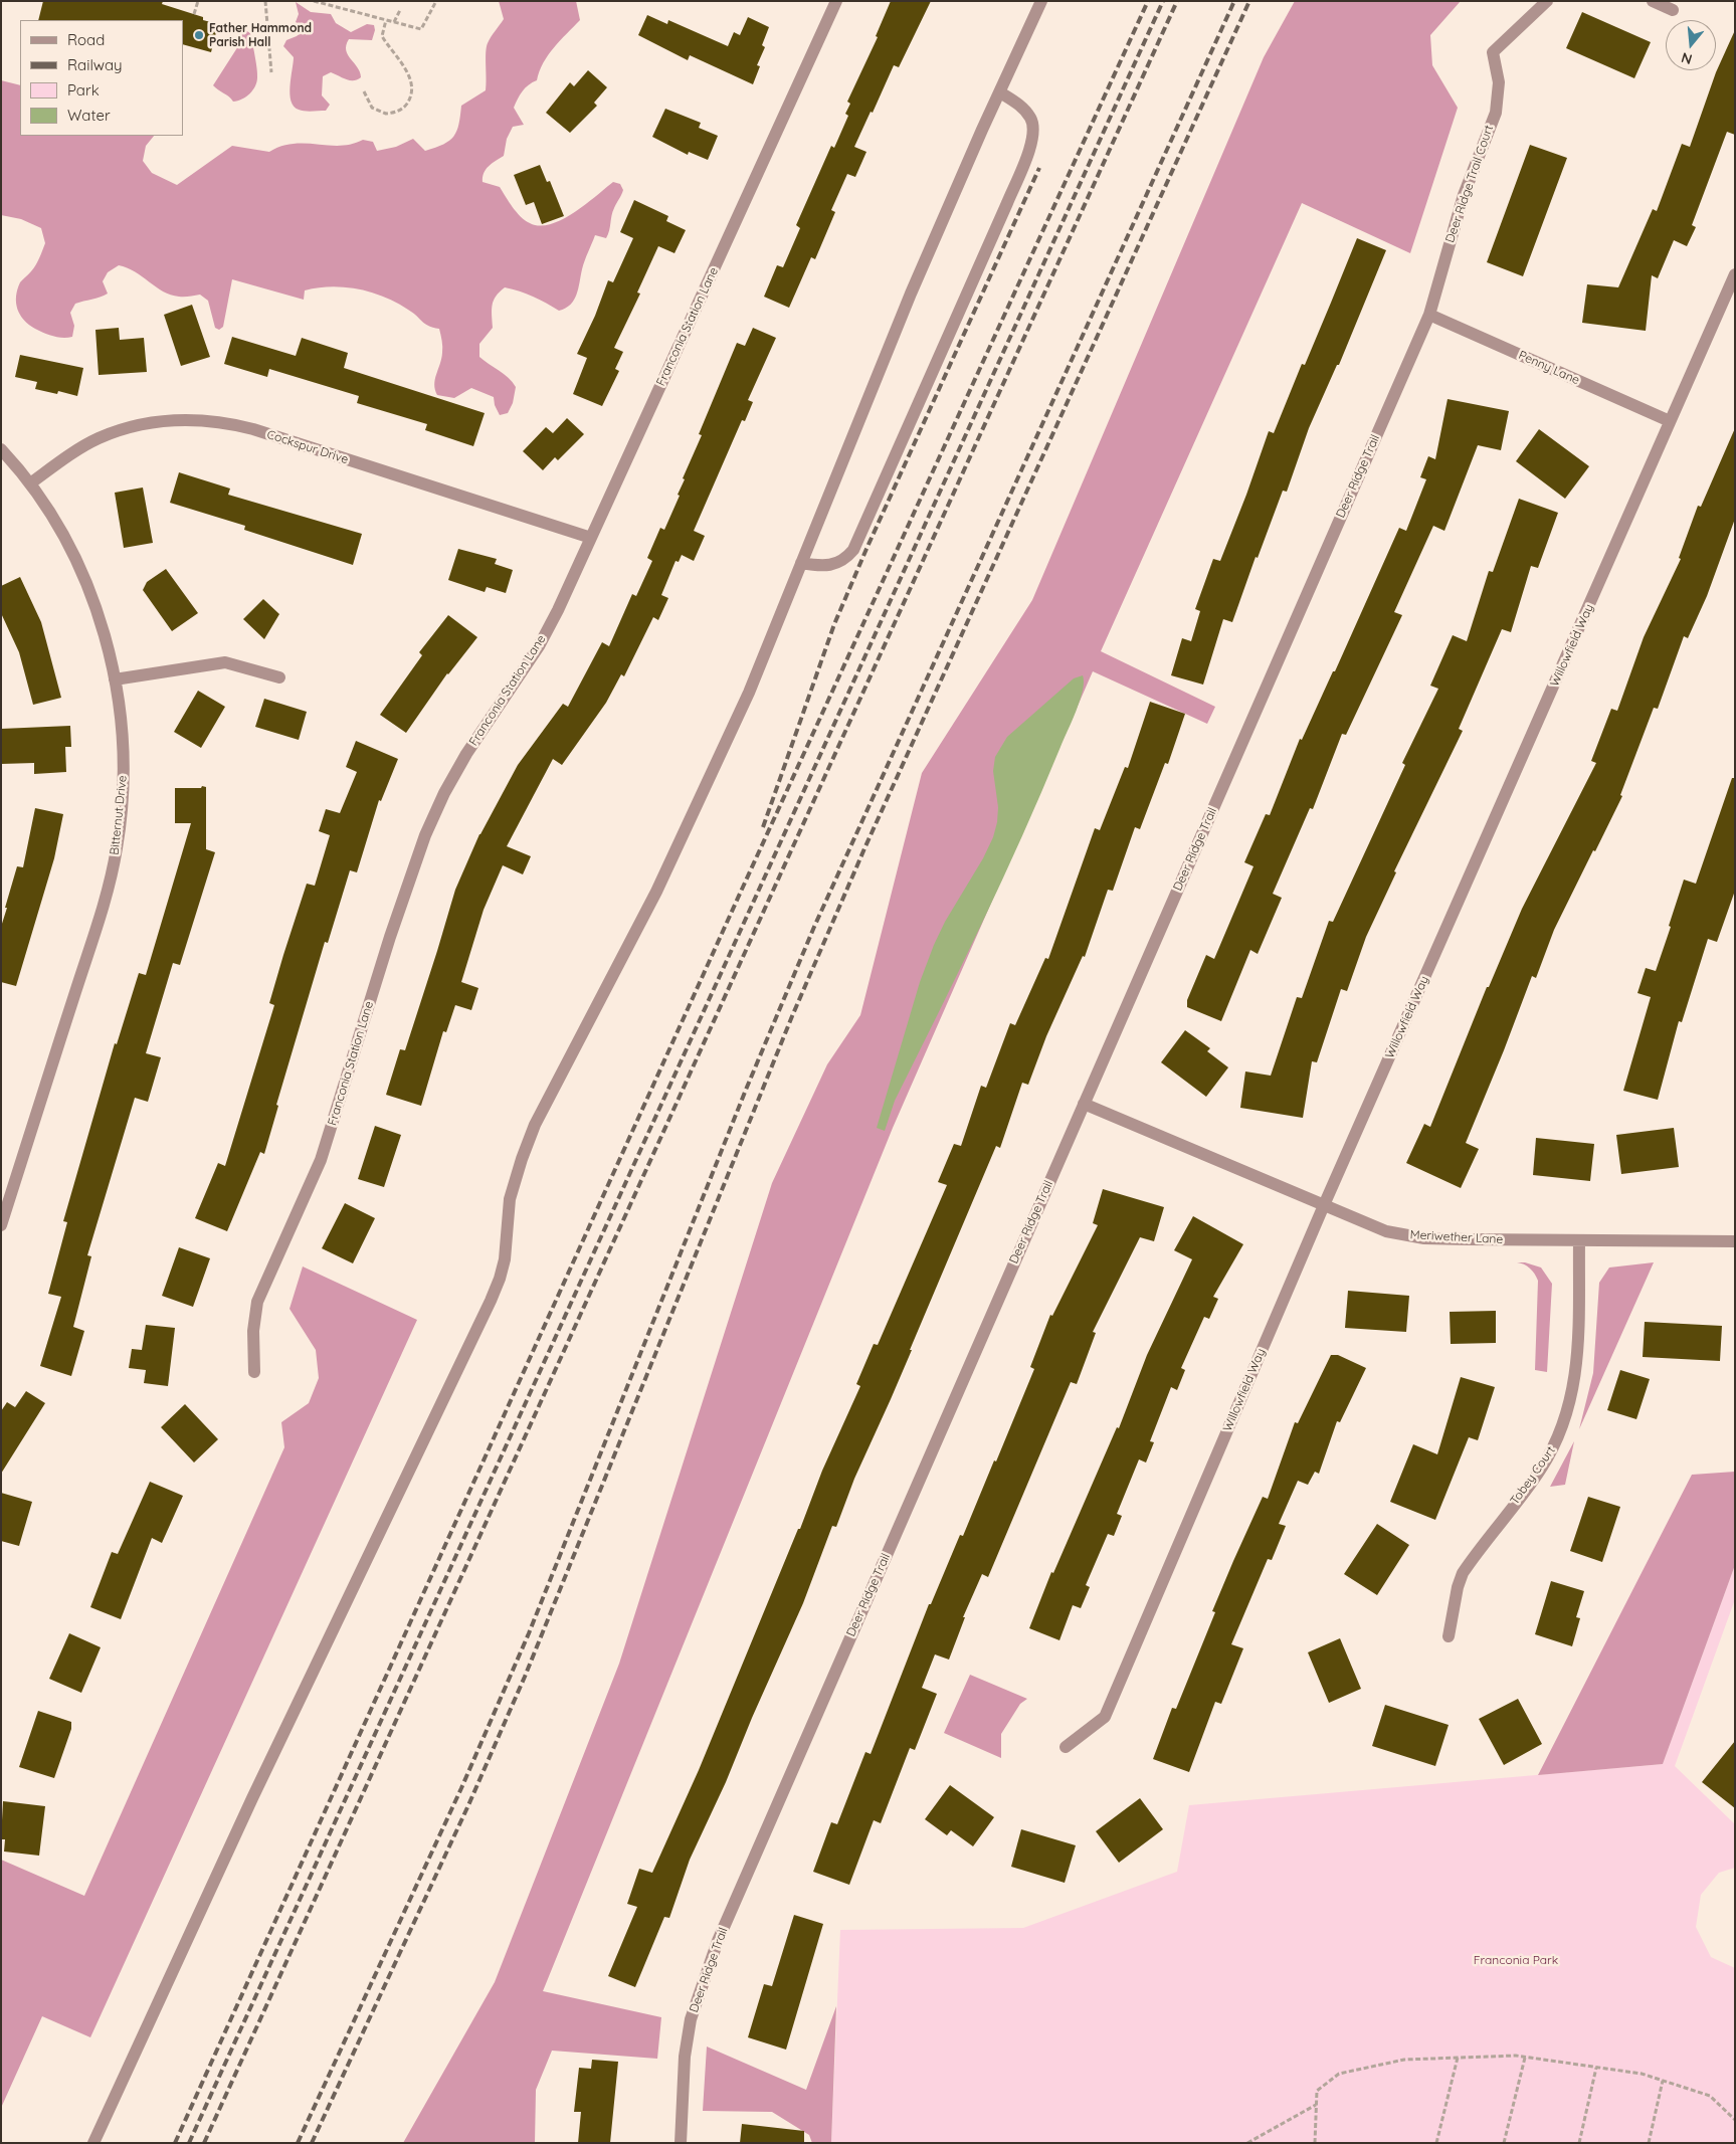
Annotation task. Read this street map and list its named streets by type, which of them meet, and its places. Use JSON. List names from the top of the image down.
{
  "streets": {
    "street": [
      "Deer Ridge Trail Court",
      "Franconia Station Lane",
      "Penny Lane",
      "Cockspur Drive",
      "Deer Ridge Trail",
      "Willowfield Way",
      "Bitternut Drive",
      "Meriwether Lane",
      "Tobey Court"
    ]
  },
  "crossings": [
    ["Deer Ridge Trail Court", "Penny Lane"],
    ["Deer Ridge Trail Court", "Deer Ridge Trail"],
    ["Franconia Station Lane", "Cockspur Drive"],
    ["Penny Lane", "Deer Ridge Trail"],
    ["Penny Lane", "Willowfield Way"],
    ["Cockspur Drive", "Bitternut Drive"],
    ["Deer Ridge Trail", "Meriwether Lane"],
    ["Willowfield Way", "Meriwether Lane"],
    ["Meriwether Lane", "Tobey Court"]
  ],
  "parks": ["Franconia Park"],
  "places": ["Father Hammond Parish Hall"],
  "legend": [
    "Road",
    "Railway",
    "Park",
    "Water"
  ],
  "north": "bottom"
}
